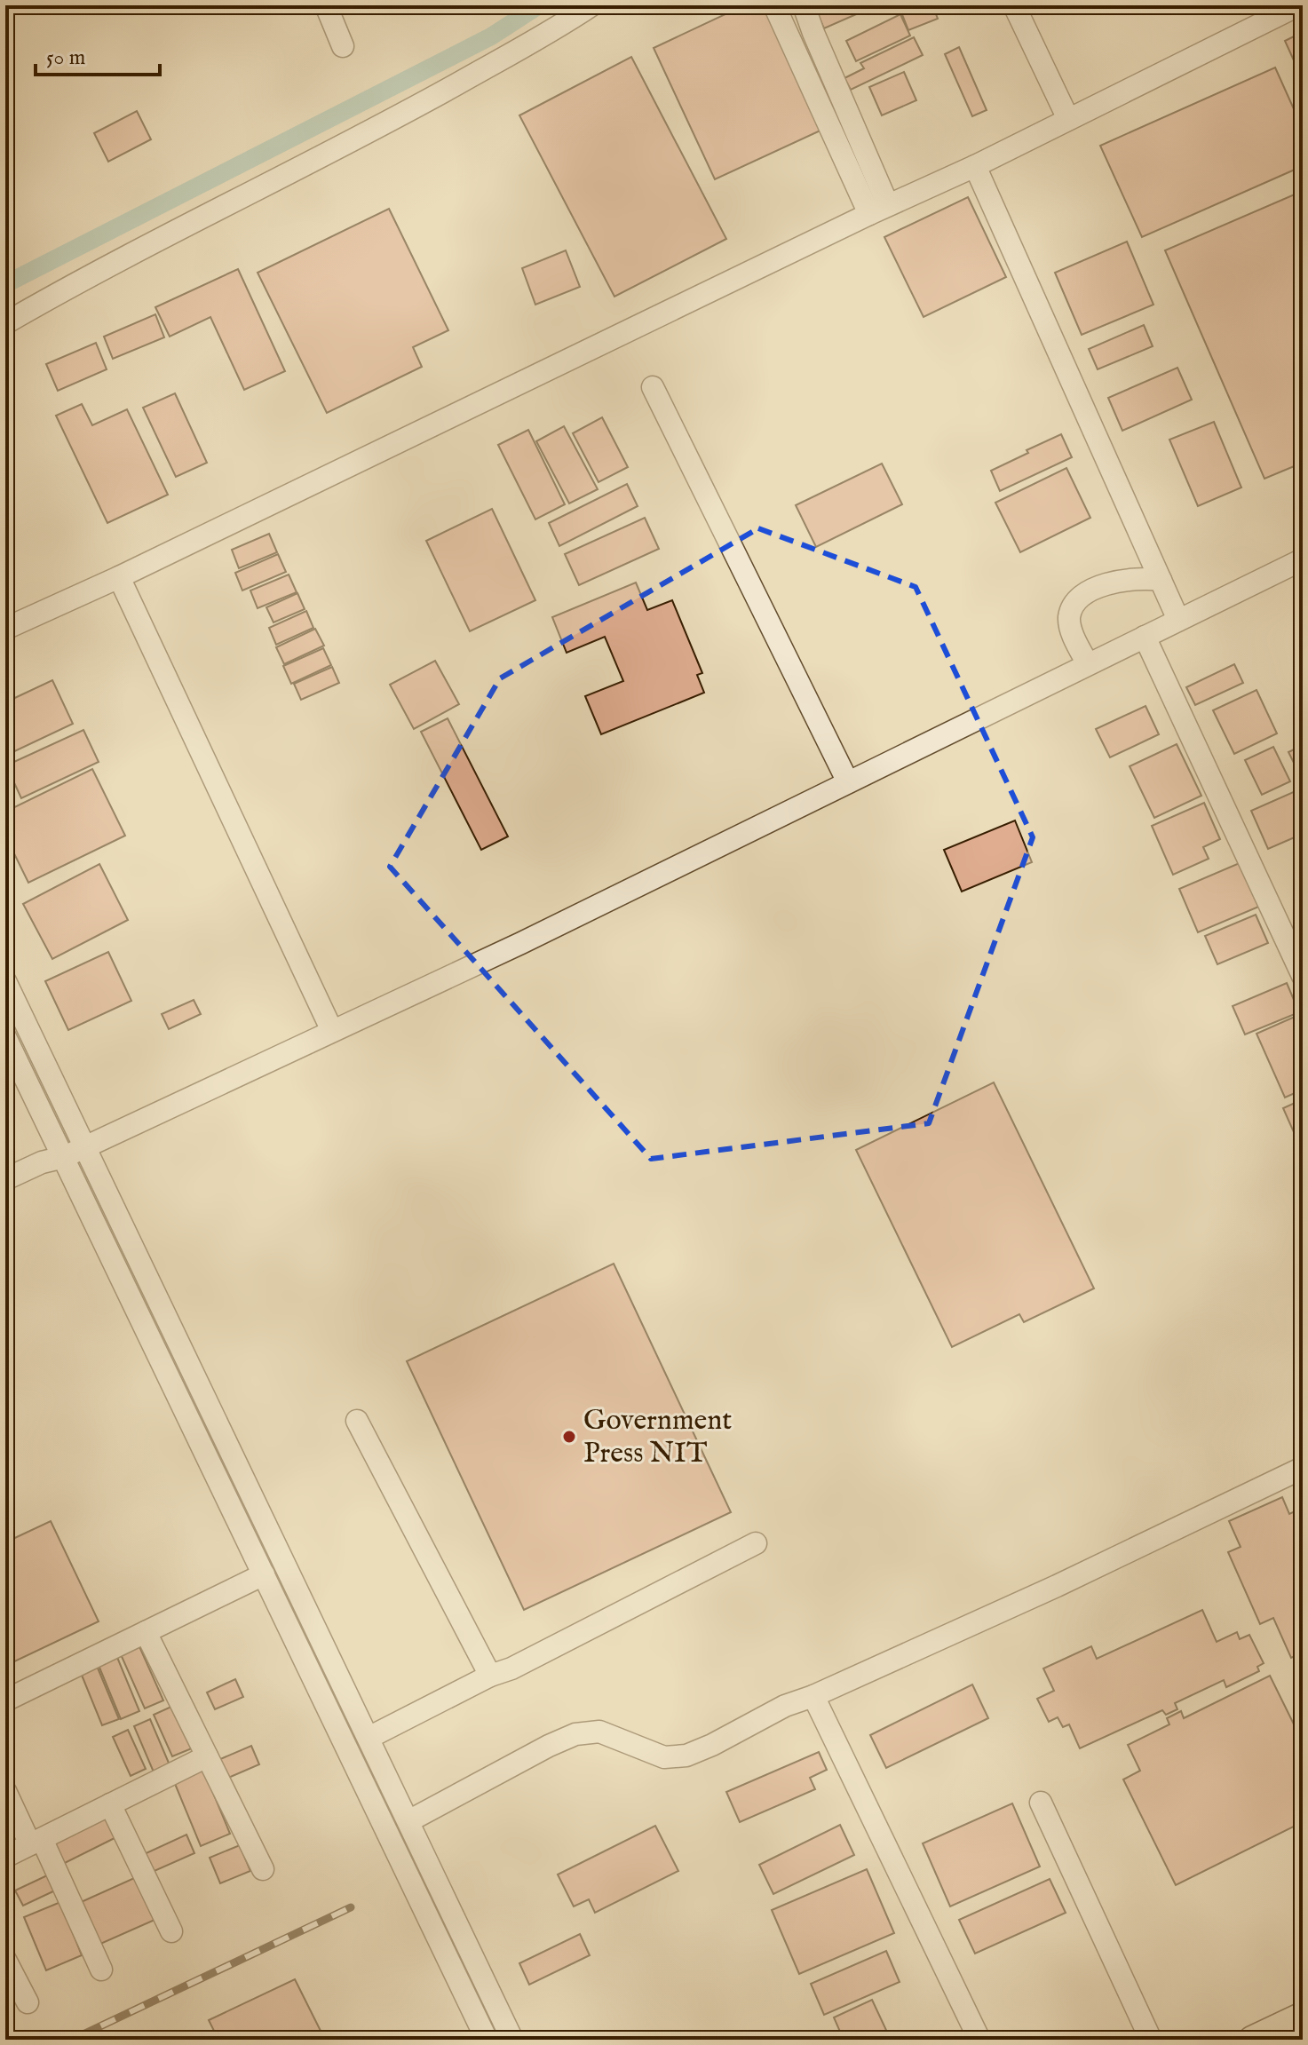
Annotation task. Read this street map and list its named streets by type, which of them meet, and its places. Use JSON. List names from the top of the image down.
{
  "places": ["Government Press NIT"],
  "scale_bar": "50 m"
}
